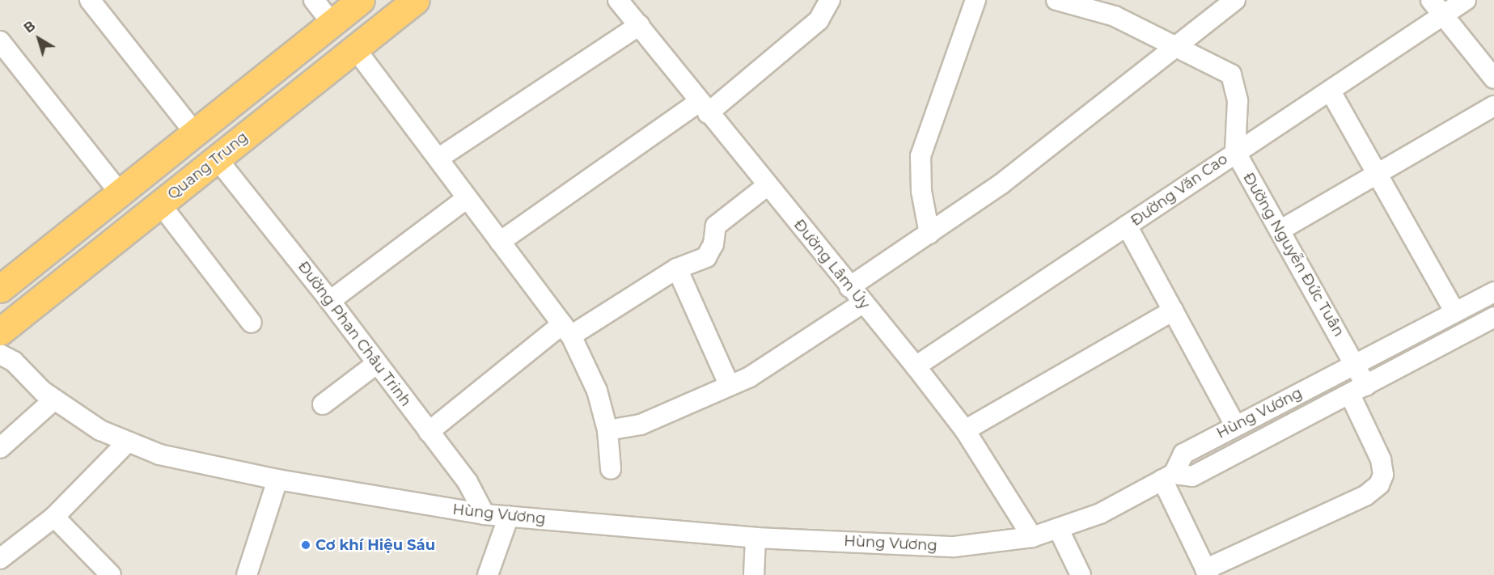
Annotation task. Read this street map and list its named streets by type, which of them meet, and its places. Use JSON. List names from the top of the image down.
{
  "streets": {
    "highway": ["Quang Trung"],
    "street": [
      "Đường Văn Cao",
      "Đường Nguyễn Đức Tuân",
      "Đường Lâm Úy",
      "Đường Phan Châu Trinh",
      "Hùng Vương"
    ]
  },
  "crossings": [
    ["Quang Trung", "Đường Phan Châu Trinh"],
    ["Đường Văn Cao", "Đường Nguyễn Đức Tuân"],
    ["Đường Văn Cao", "Đường Lâm Úy"],
    ["Đường Nguyễn Đức Tuân", "Hùng Vương"],
    ["Đường Lâm Úy", "Hùng Vương"],
    ["Đường Phan Châu Trinh", "Hùng Vương"]
  ],
  "places": ["Cơ khí Hiệu Sáu"],
  "north": "top left"
}
